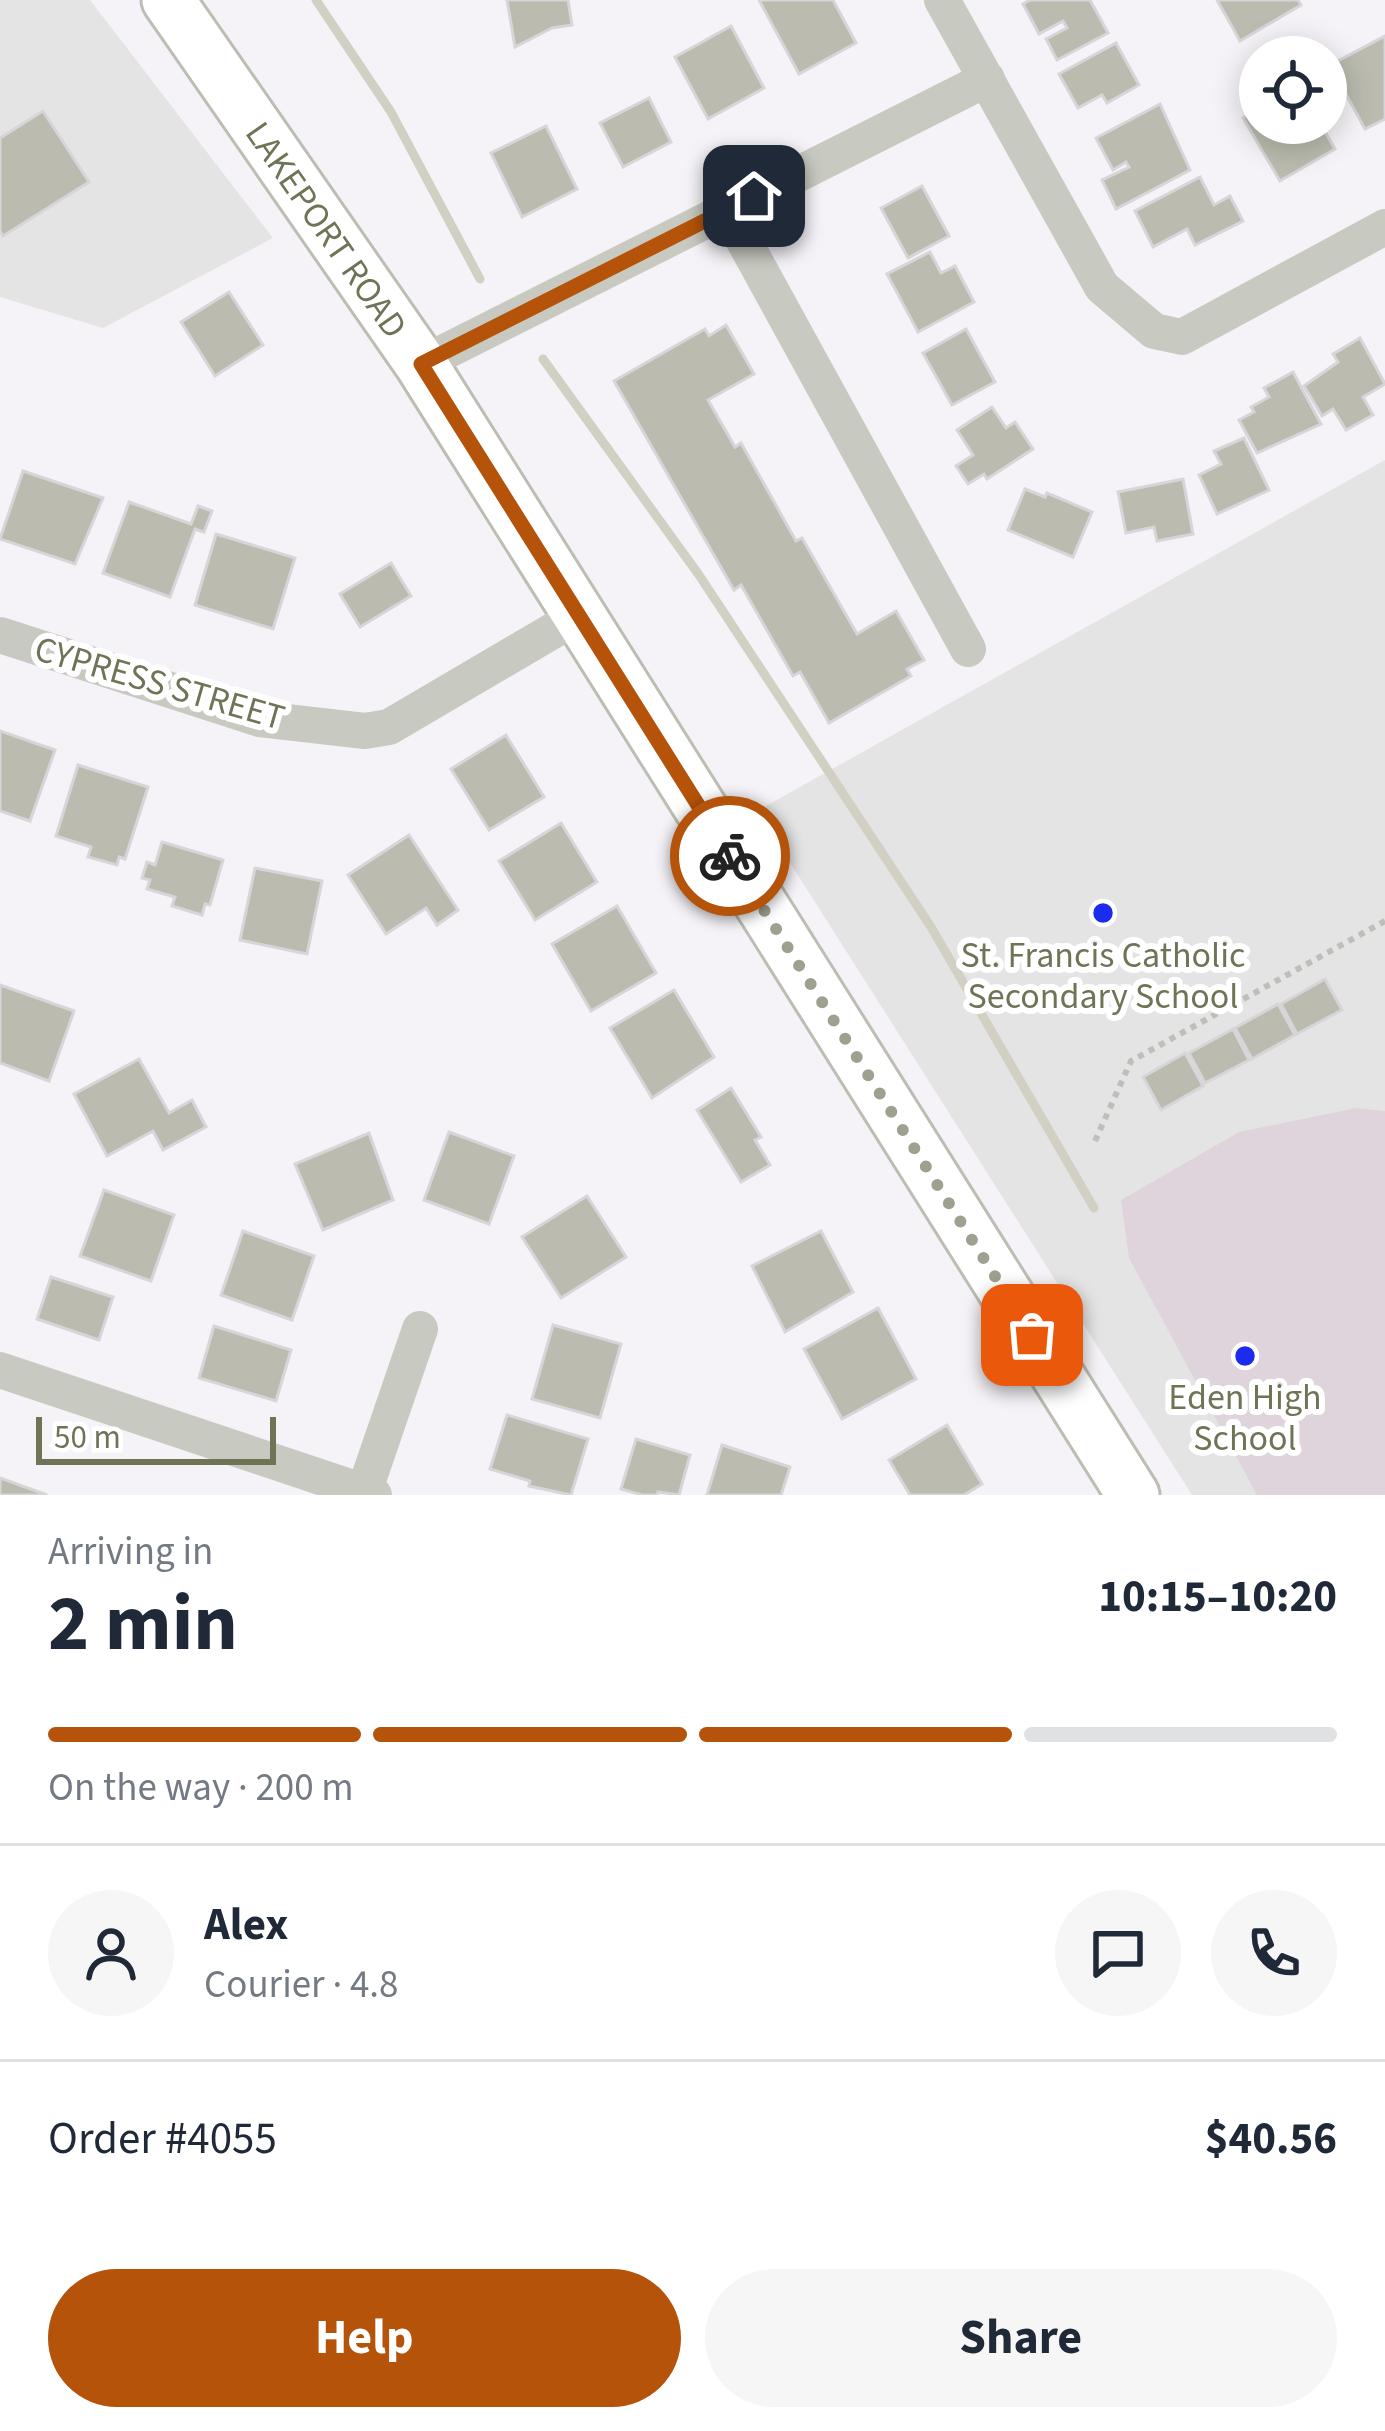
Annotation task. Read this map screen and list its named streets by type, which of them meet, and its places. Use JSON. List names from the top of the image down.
{
  "streets": {
    "main road": ["LAKEPORT ROAD"],
    "street": ["CYPRESS STREET"]
  },
  "crossings": [
    ["LAKEPORT ROAD", "CYPRESS STREET"]
  ],
  "places": ["St. Francis Catholic Secondary School", "Eden High School"],
  "scale_bar": "50 m",
  "page": {
    "scale": "50 m",
    "heading": ["2 min", "Arriving in", "10:15–10:20"],
    "panel": [
      "Alex",
      "Courier · 4.8",
      "Order #4055",
      "$40.56"
    ],
    "bar": "On the way · 200 m",
    "buttons": ["Help", "Share"]
  }
}
